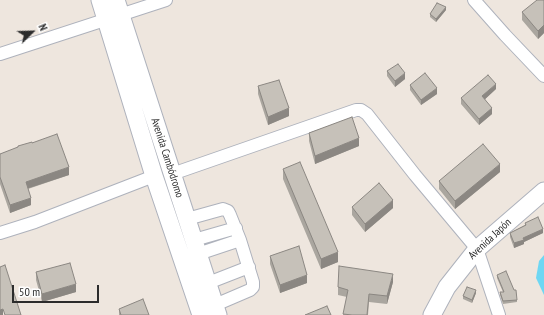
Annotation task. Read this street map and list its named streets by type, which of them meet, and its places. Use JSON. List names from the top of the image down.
{
  "streets": {
    "street": ["Avenida Cambódromo", "Avenida Japón"]
  },
  "scale_bar": "50 m",
  "north": "top right"
}
